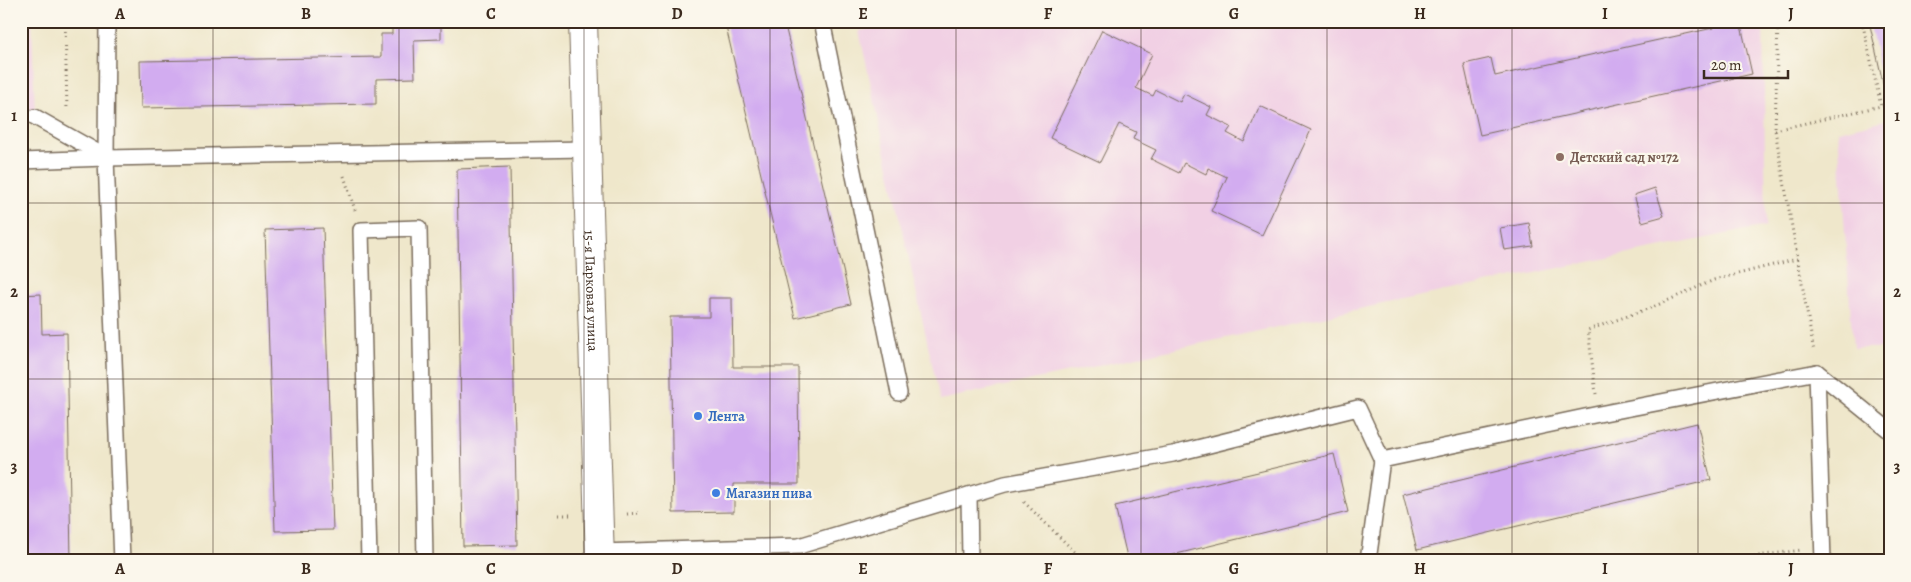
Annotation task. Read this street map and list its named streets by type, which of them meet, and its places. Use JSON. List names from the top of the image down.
{
  "streets": {
    "street": ["15-я Парковая улица"]
  },
  "places": ["Детский сад №172", "Лента", "Магазин пива"],
  "scale_bar": "20 m",
  "grid": {
    "columns": [
      "A",
      "B",
      "C",
      "D",
      "E",
      "F",
      "G",
      "H",
      "I",
      "J"
    ],
    "rows": ["1", "2", "3"]
  }
}
